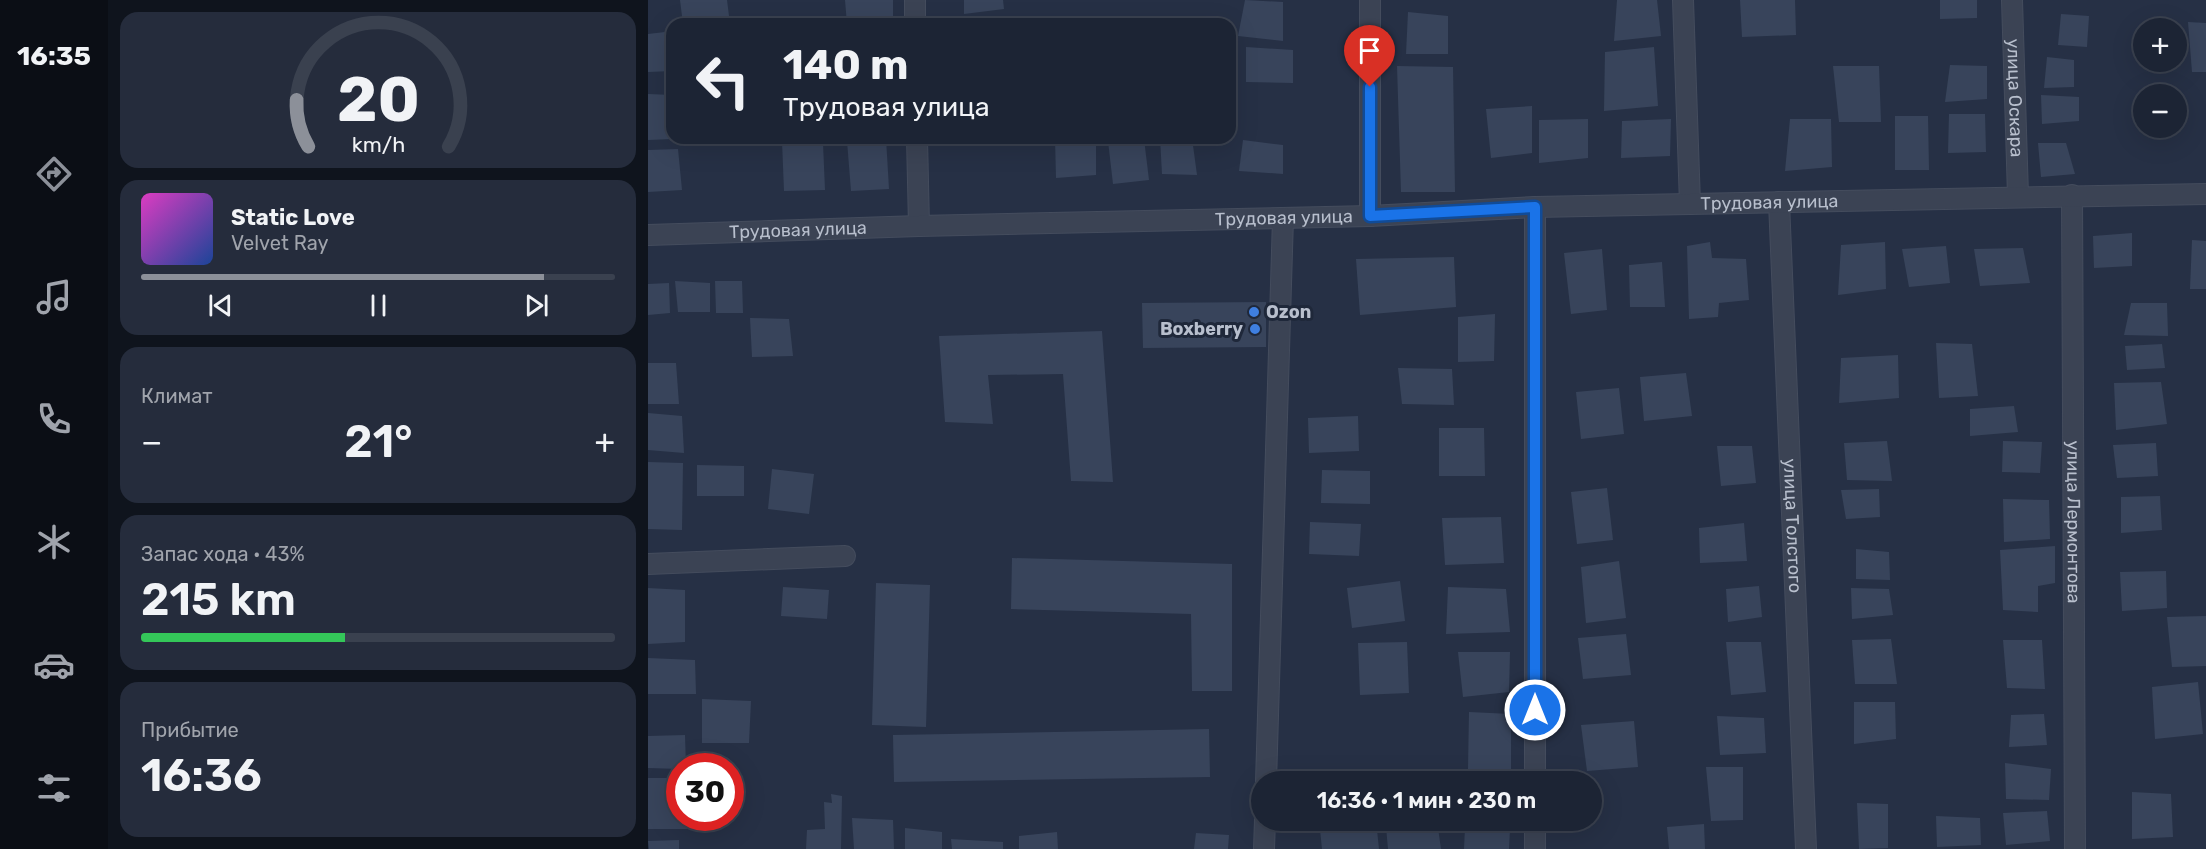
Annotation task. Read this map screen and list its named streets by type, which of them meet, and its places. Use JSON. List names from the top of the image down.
{
  "streets": {
    "street": [
      "улица Оскара",
      "Трудовая улица",
      "улица Лермонтова",
      "улица Толстого"
    ]
  },
  "crossings": [
    ["улица Оскара", "Трудовая улица"],
    ["Трудовая улица", "улица Лермонтова"],
    ["Трудовая улица", "улица Толстого"]
  ],
  "places": ["Ozon", "Boxberry"],
  "page": {
    "tabs": "16:35",
    "map_buttons": ["+", "−"],
    "turn": ["140 m", "Трудовая улица"],
    "song": ["Static Love", "Velvet Ray"],
    "tile": [
      "Климат",
      ["Запас хода · 43%", "215 km"],
      ["Прибытие", "16:36"]
    ],
    "heat": ["−", "21°", "+"],
    "limit": "30",
    "trip": "16:36 · 1 мин · 230 m",
    "gauge": ["20", "km/h"]
  }
}
